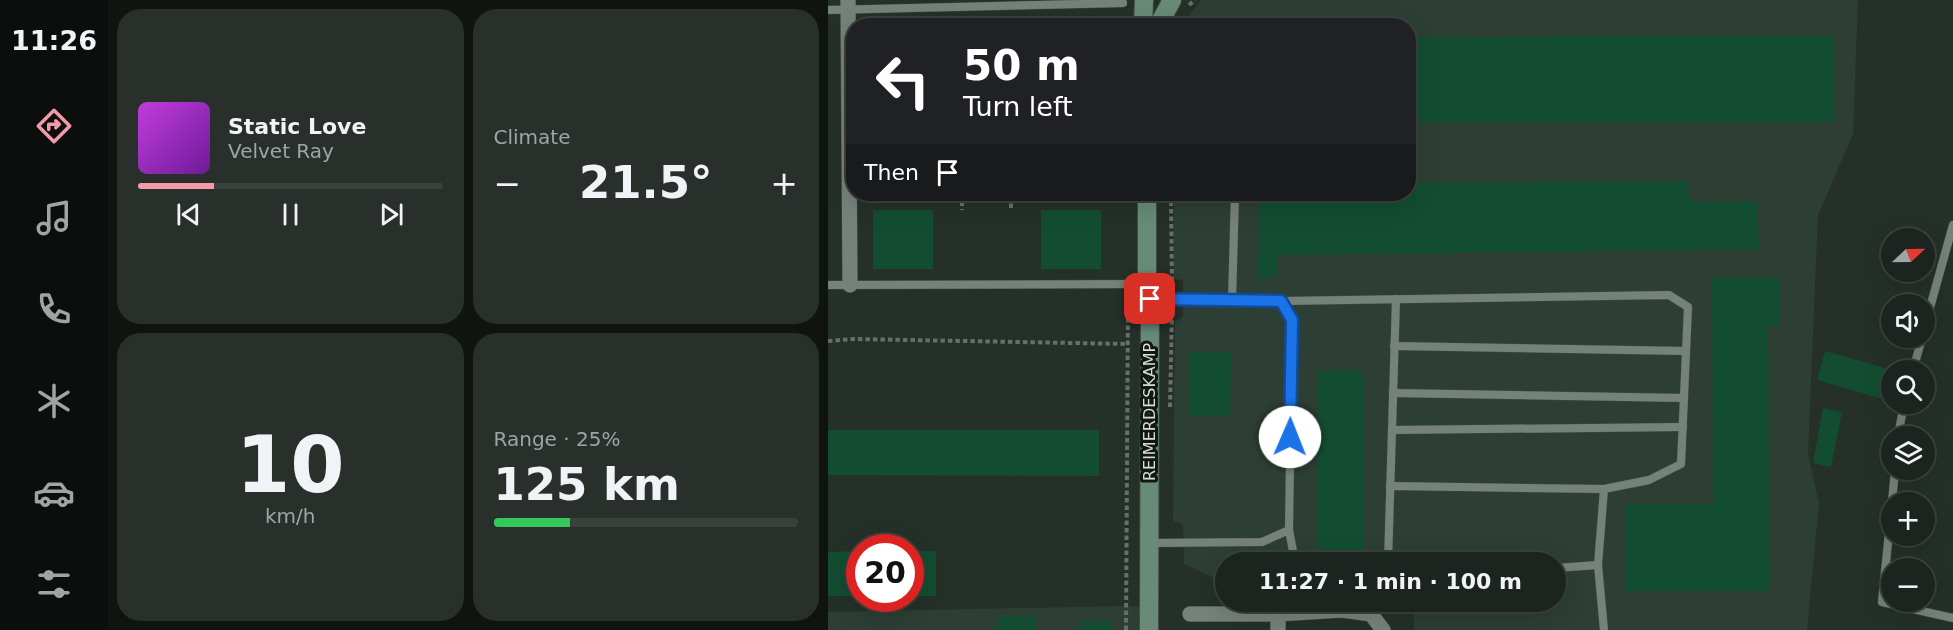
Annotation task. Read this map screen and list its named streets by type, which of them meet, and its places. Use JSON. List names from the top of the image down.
{
  "streets": {
    "main road": ["REIMERDESKAMP"]
  },
  "north": "right",
  "page": {
    "tabs": "11:26",
    "tile": [
      "Climate",
      ["10", "km/h"],
      ["Range · 25%", "125 km"]
    ],
    "turn": ["50 m", "Turn left"],
    "song": ["Static Love", "Velvet Ray"],
    "then": "Then",
    "heat": ["−", "21.5°", "+"],
    "map_buttons": ["+", "−"],
    "limit": "20",
    "trip": "11:27 · 1 min · 100 m"
  }
}
